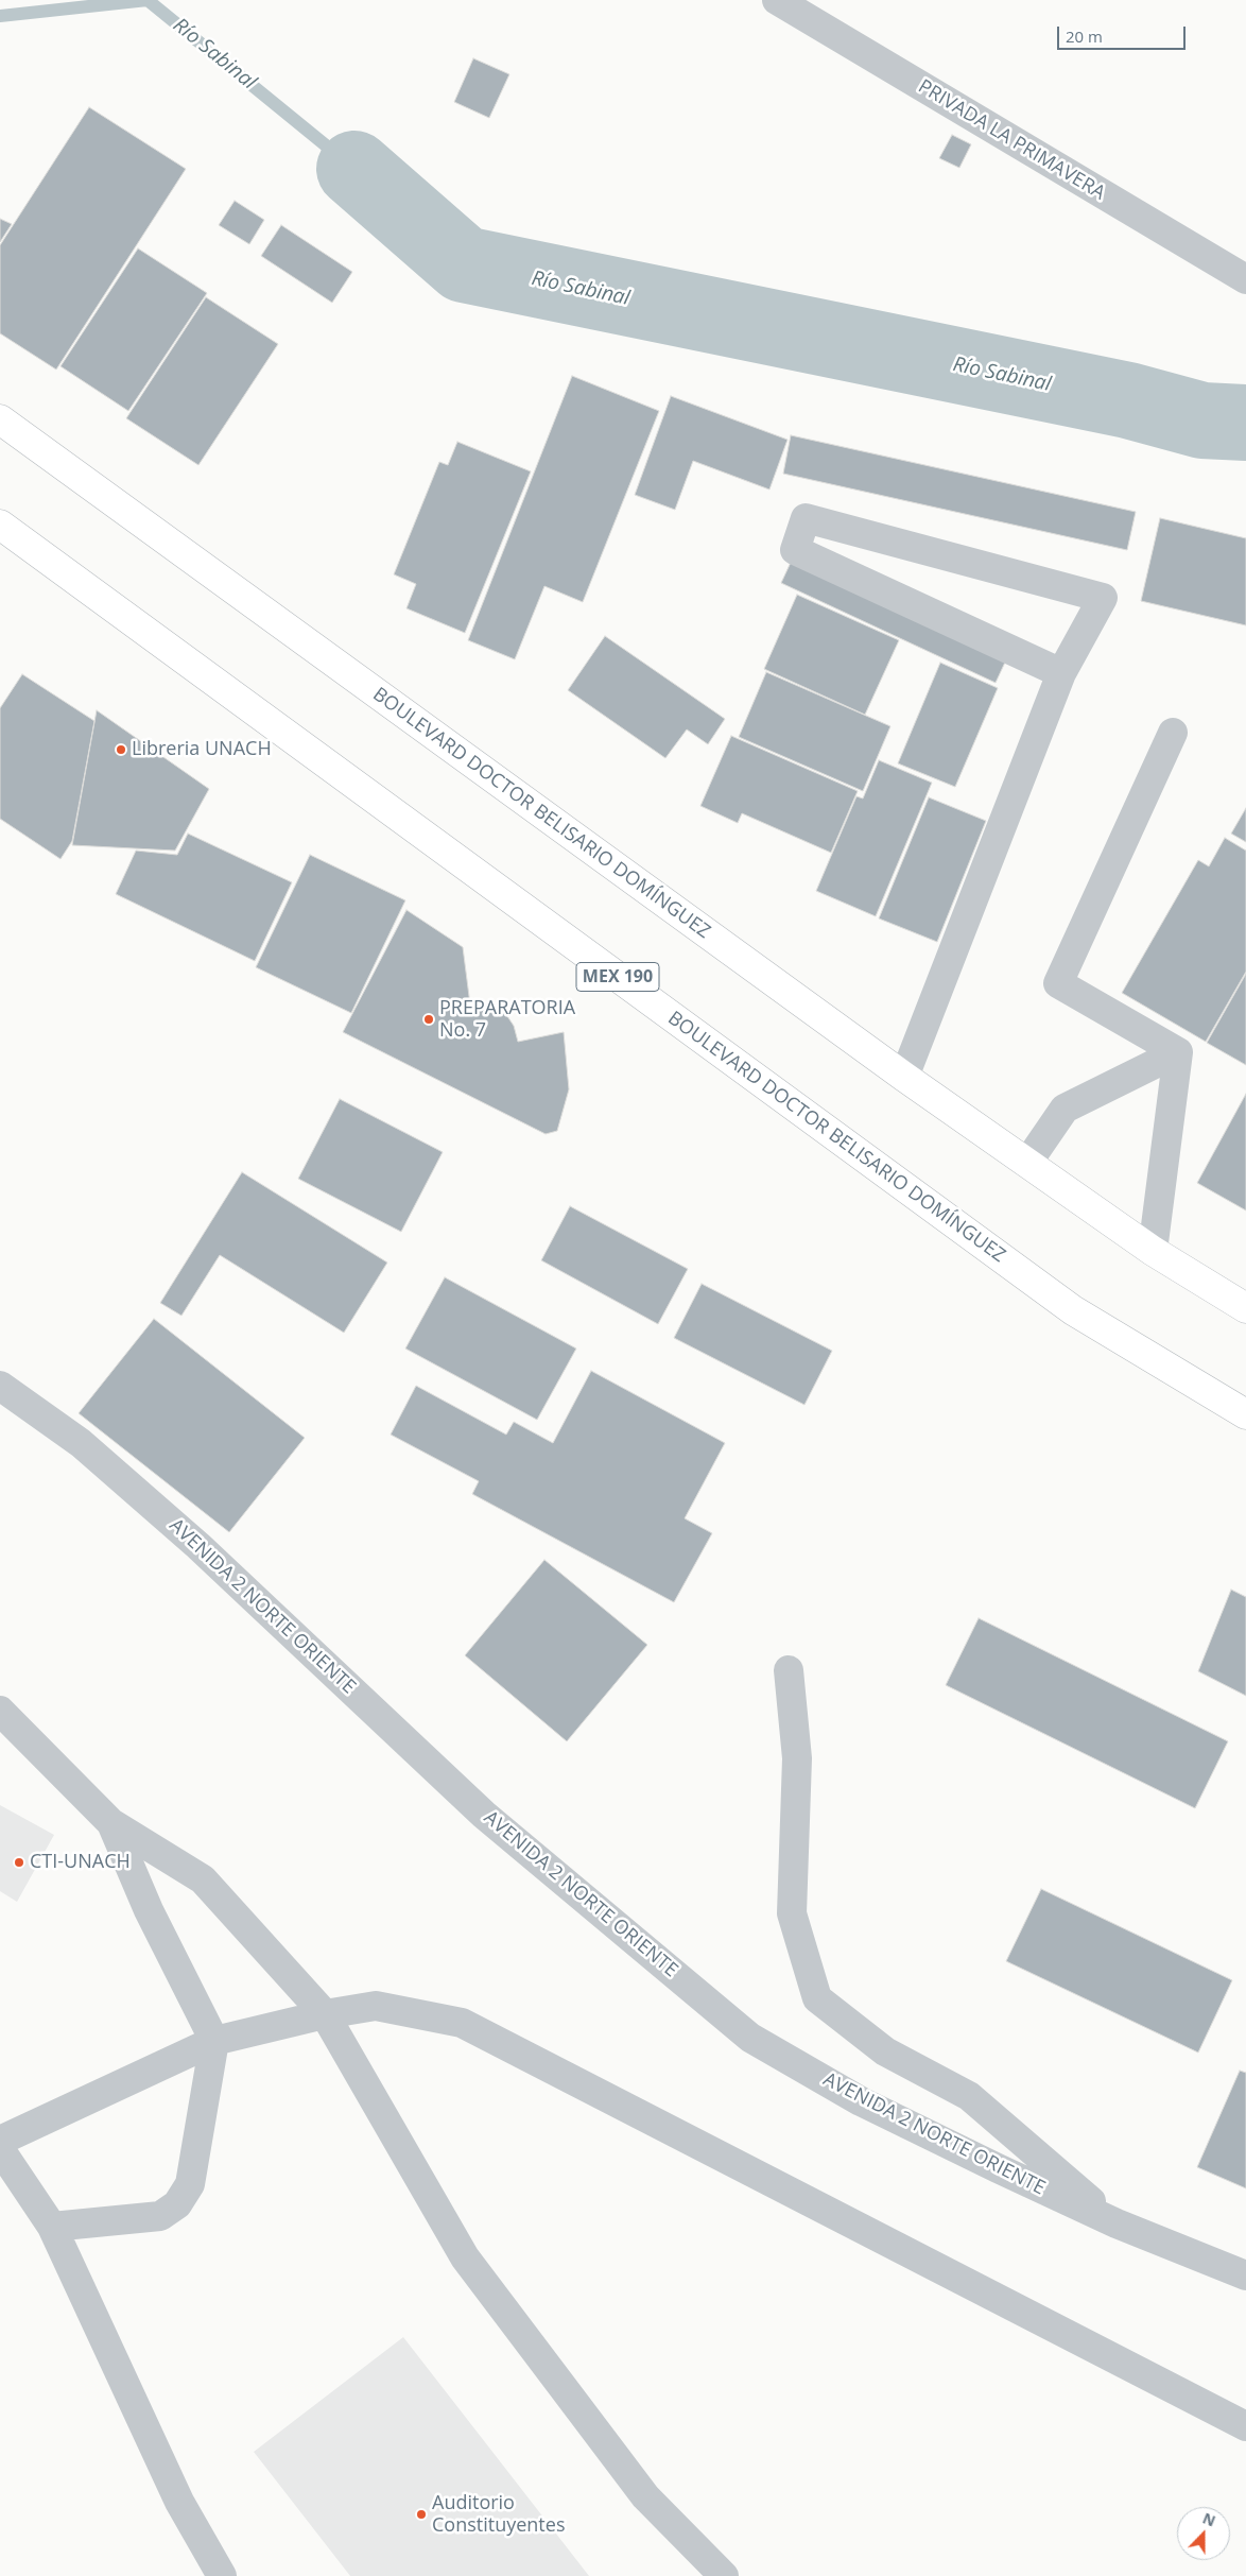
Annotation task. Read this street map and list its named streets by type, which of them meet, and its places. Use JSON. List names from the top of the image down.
{
  "streets": {
    "main road": ["BOULEVARD DOCTOR BELISARIO DOMÍNGUEZ", "MEX 190"],
    "street": ["PRIVADA LA PRIMAVERA", "AVENIDA 2 NORTE ORIENTE"]
  },
  "water": ["Río Sabinal"],
  "places": [
    "Libreria UNACH",
    "PREPARATORIA No. 7",
    "CTI-UNACH",
    "Auditorio Constituyentes"
  ],
  "scale_bar": "20 m",
  "north": "top"
}
